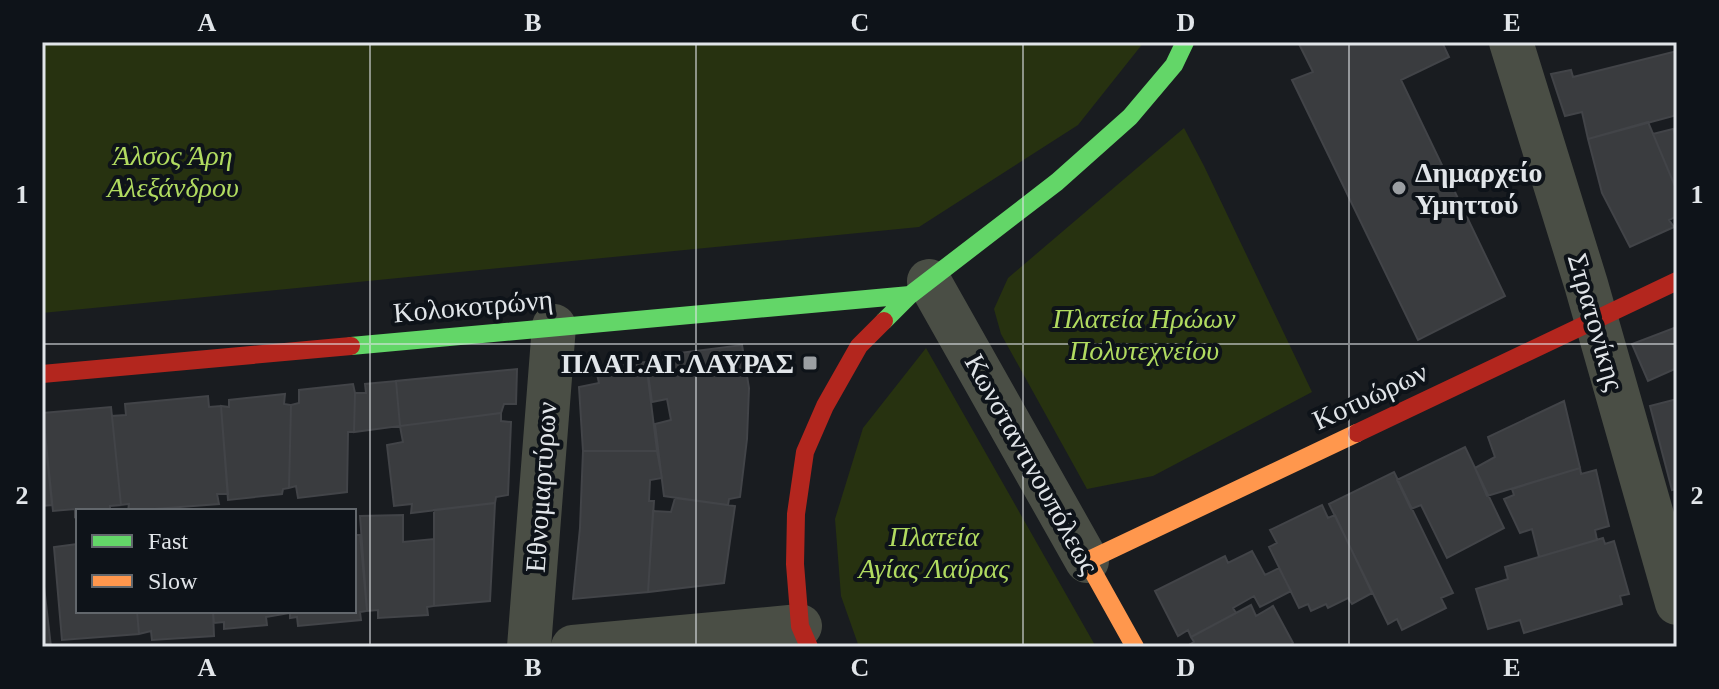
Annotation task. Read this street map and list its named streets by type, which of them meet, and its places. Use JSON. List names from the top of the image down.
{
  "streets": {
    "street": [
      "Κολοκοτρώνη",
      "Στρατονίκης",
      "Κοτυώρων",
      "Κωνσταντινουπόλεως",
      "Εθνομαρτύρων"
    ]
  },
  "crossings": [
    ["Κολοκοτρώνη", "Κωνσταντινουπόλεως"],
    ["Κολοκοτρώνη", "Εθνομαρτύρων"],
    ["Στρατονίκης", "Κοτυώρων"],
    ["Κοτυώρων", "Κωνσταντινουπόλεως"]
  ],
  "parks": ["Άλσος Άρη Αλεξάνδρου", "Πλατεία Ηρώων Πολυτεχνείου", "Πλατεία Αγίας Λαύρας"],
  "places": {
    "other": ["Δημαρχείο Υμηττού"],
    "transit": ["ΠΛΑΤ.ΑΓ.ΛΑΥΡΑΣ"]
  },
  "legend": ["Fast", "Slow"],
  "grid": {
    "columns": [
      "A",
      "B",
      "C",
      "D",
      "E"
    ],
    "rows": ["1", "2"]
  }
}
